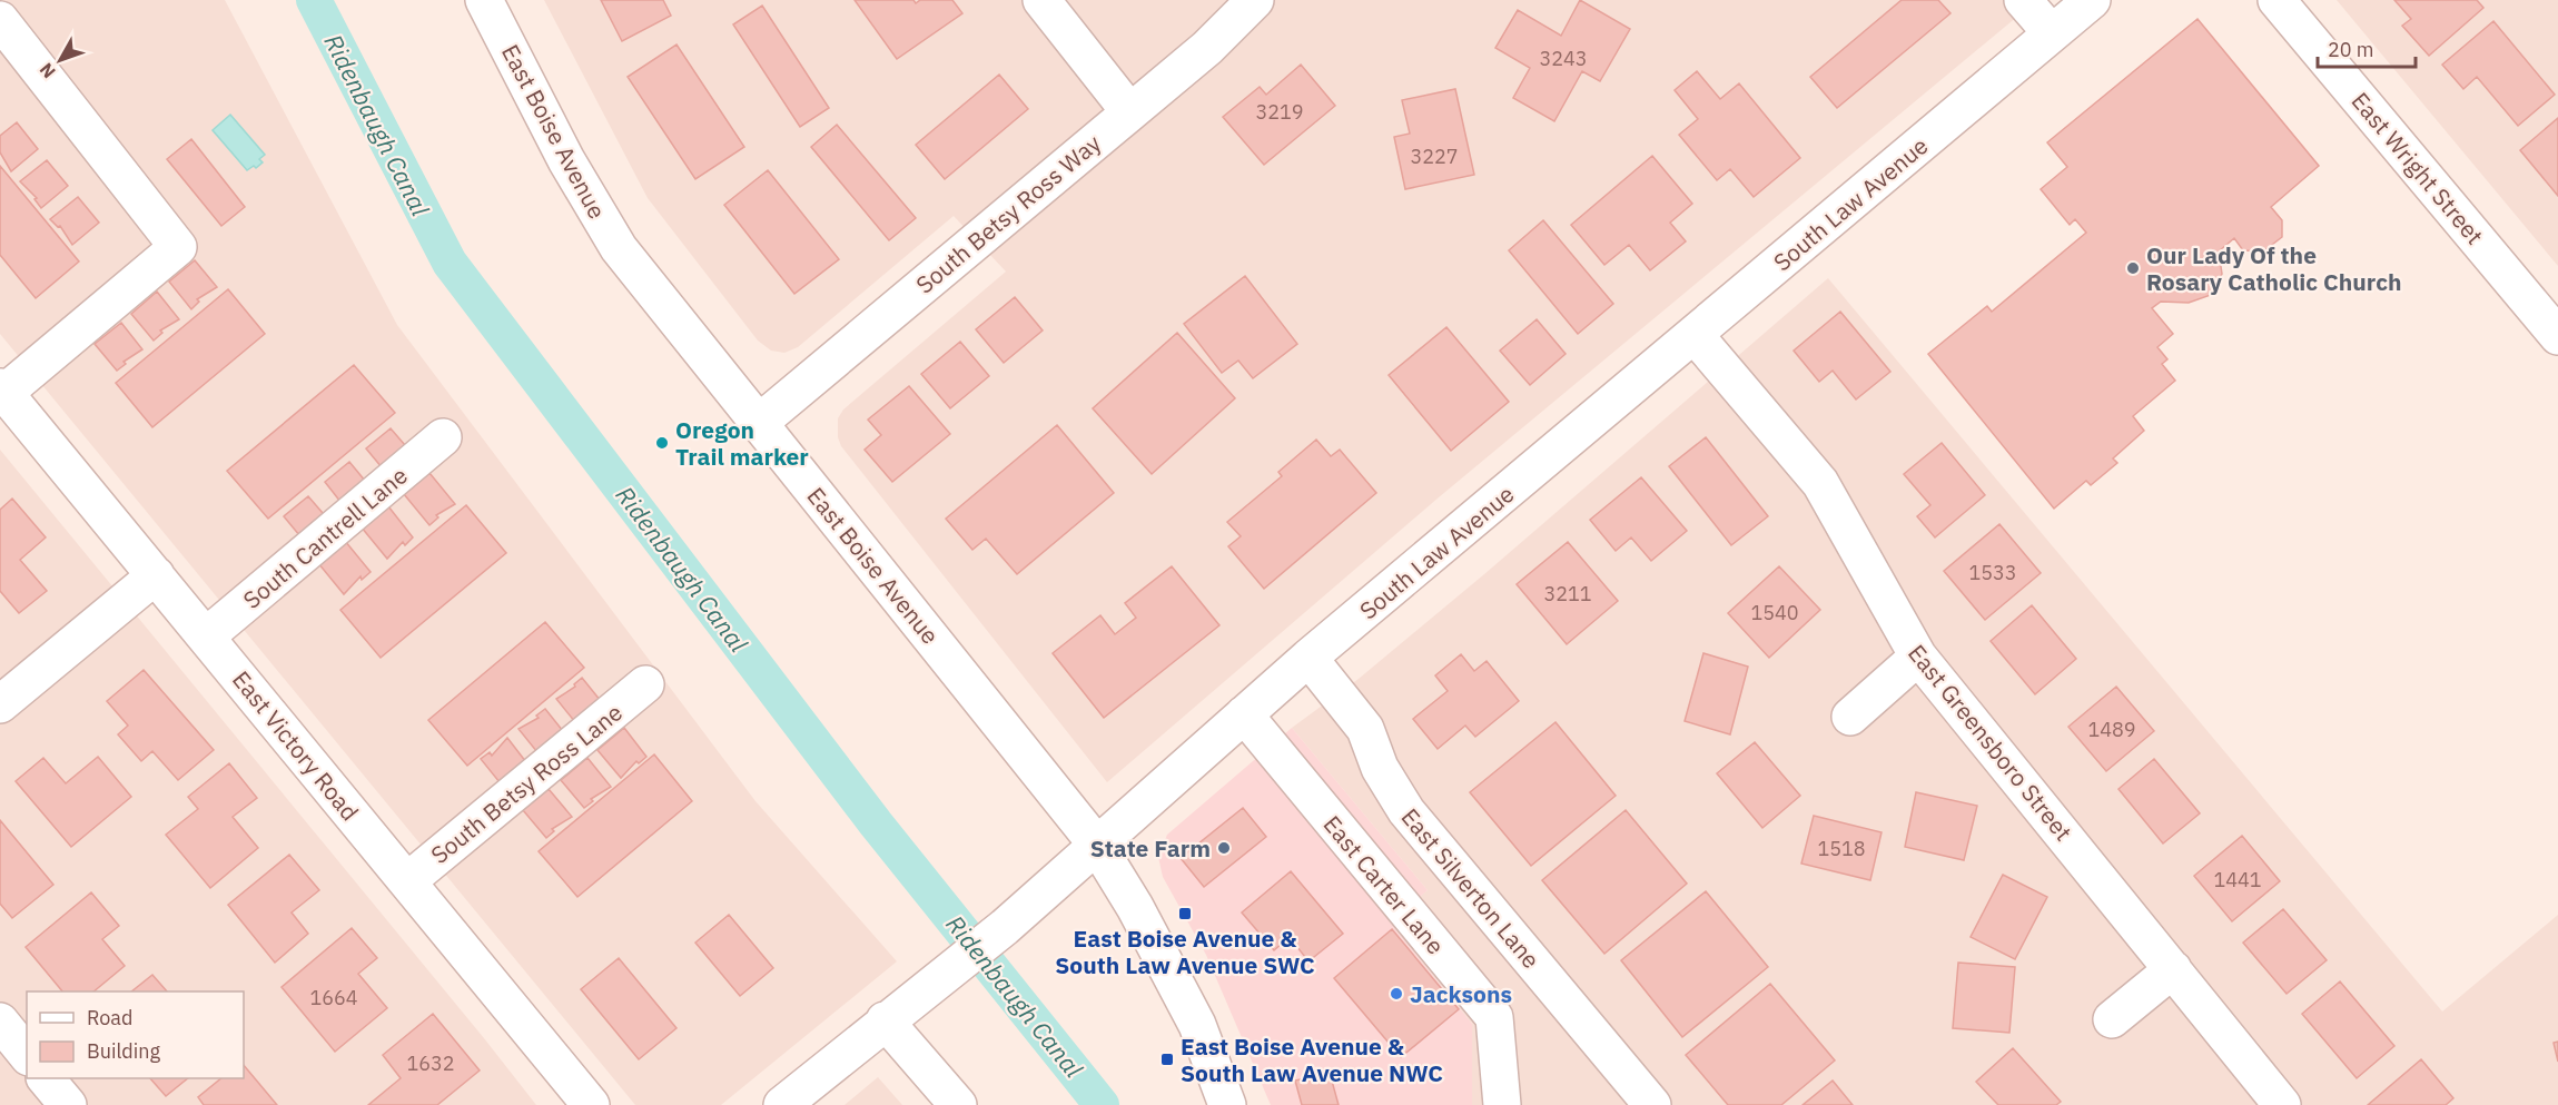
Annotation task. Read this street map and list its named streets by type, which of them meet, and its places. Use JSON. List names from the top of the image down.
{
  "streets": {
    "street": [
      "East Boise Avenue",
      "East Wright Street",
      "South Law Avenue",
      "South Betsy Ross Way",
      "South Cantrell Lane",
      "East Greensboro Street",
      "East Victory Road",
      "South Betsy Ross Lane",
      "East Carter Lane",
      "East Silverton Lane"
    ]
  },
  "crossings": [
    ["East Boise Avenue", "South Law Avenue"],
    ["East Boise Avenue", "South Betsy Ross Way"],
    ["South Law Avenue", "East Greensboro Street"],
    ["South Law Avenue", "East Carter Lane"],
    ["South Law Avenue", "East Silverton Lane"],
    ["South Cantrell Lane", "East Victory Road"],
    ["East Victory Road", "South Betsy Ross Lane"]
  ],
  "water": ["Ridenbaugh Canal"],
  "places": {
    "other": [
      "Our Lady Of the Rosary Catholic Church",
      "Oregon Trail marker",
      "State Farm",
      "Jacksons"
    ],
    "transit": ["East Boise Avenue & South Law Avenue SWC", "East Boise Avenue & South Law Avenue NWC"]
  },
  "house_numbers": [
    "3243",
    "3219",
    "3227",
    "1533",
    "3211",
    "1540",
    "1489",
    "1518",
    "1441",
    "1664",
    "1632"
  ],
  "legend": ["Road", "Building"],
  "scale_bar": "20 m",
  "north": "bottom left"
}
